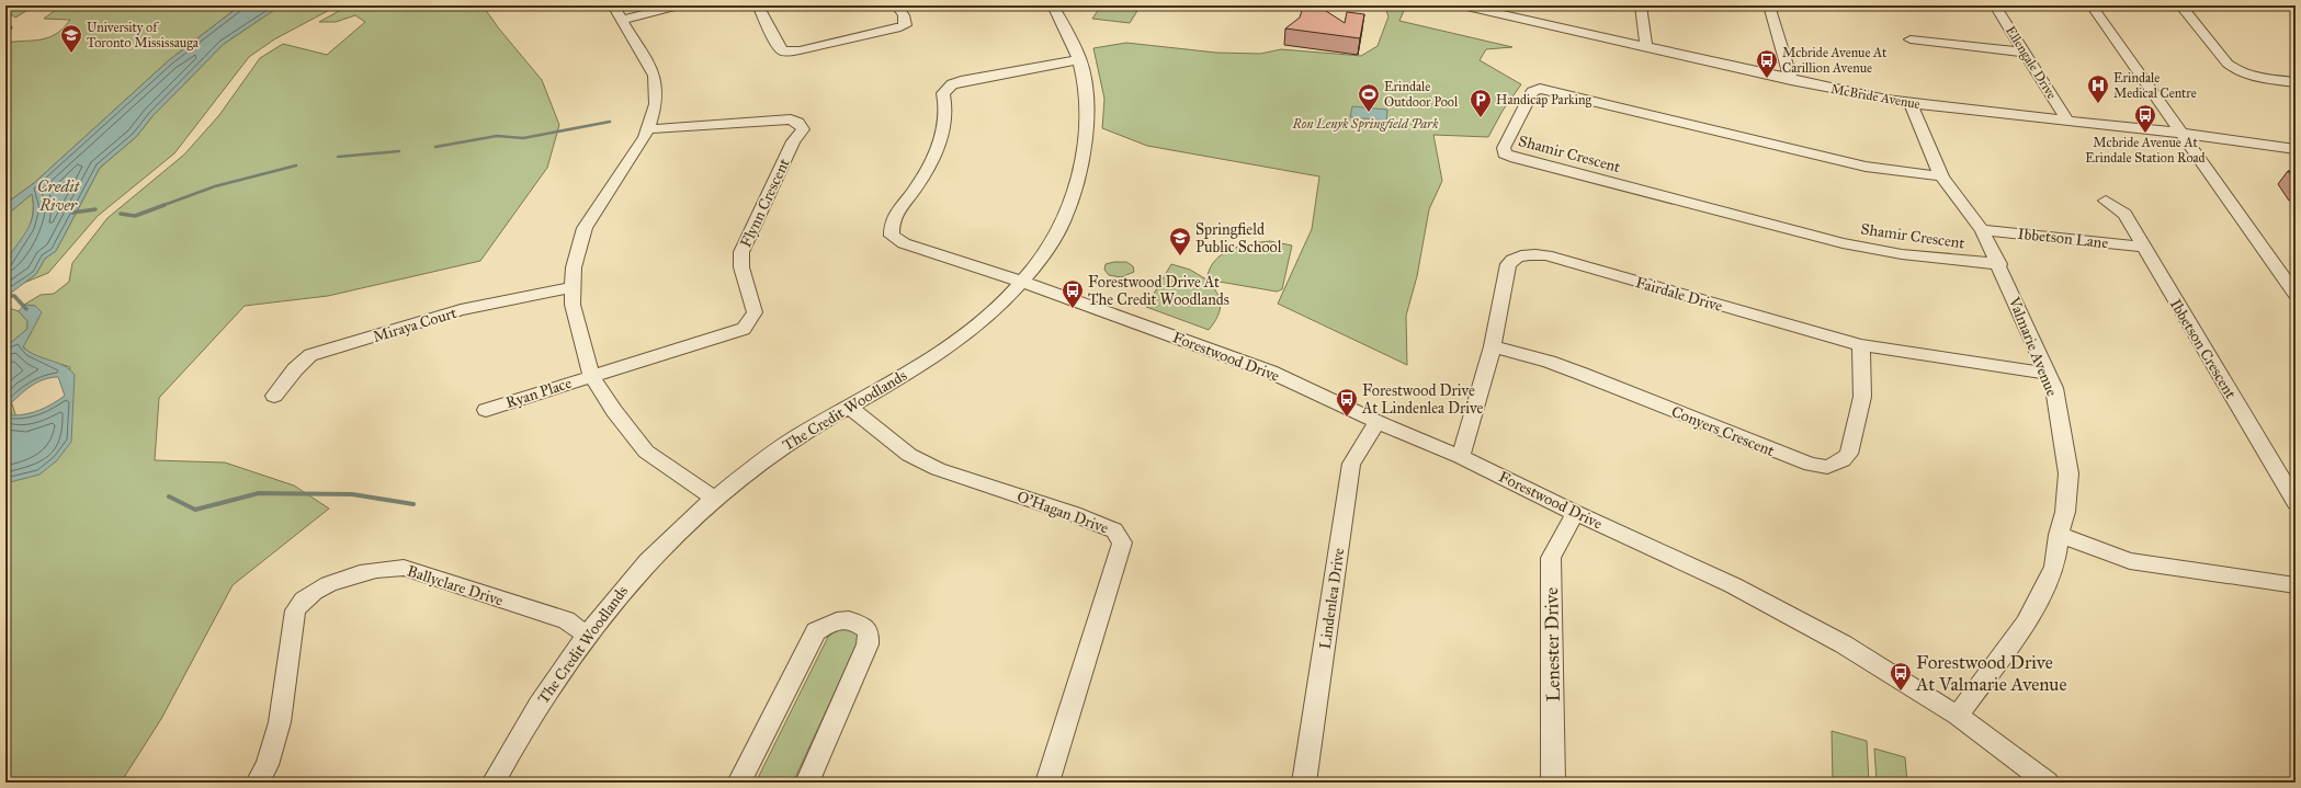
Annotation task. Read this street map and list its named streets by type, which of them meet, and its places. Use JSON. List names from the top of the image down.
{
  "streets": {
    "street": [
      "Ellengale Drive",
      "McBride Avenue",
      "Shamir Crescent",
      "Flynn Crescent",
      "Ibbetson Lane",
      "Fairdale Drive",
      "Miraya Court",
      "Valmarie Avenue",
      "Ibbetson Crescent",
      "Forestwood Drive",
      "Ryan Place",
      "The Credit Woodlands",
      "Conyers Crescent",
      "O'Hagan Drive",
      "Ballyclare Drive",
      "Lindenlea Drive",
      "Lenester Drive"
    ]
  },
  "crossings": [
    ["Ellengale Drive", "McBride Avenue"],
    ["McBride Avenue", "Valmarie Avenue"],
    ["Shamir Crescent", "Valmarie Avenue"],
    ["Flynn Crescent", "Ryan Place"],
    ["Ibbetson Lane", "Valmarie Avenue"],
    ["Ibbetson Lane", "Ibbetson Crescent"],
    ["Fairdale Drive", "Valmarie Avenue"],
    ["Fairdale Drive", "Forestwood Drive"],
    ["Fairdale Drive", "Conyers Crescent"],
    ["Valmarie Avenue", "Forestwood Drive"],
    ["Forestwood Drive", "The Credit Woodlands"],
    ["Forestwood Drive", "Lindenlea Drive"],
    ["Forestwood Drive", "Lenester Drive"],
    ["The Credit Woodlands", "O'Hagan Drive"],
    ["The Credit Woodlands", "Ballyclare Drive"]
  ],
  "water": ["Credit River"],
  "parks": ["Ron Lenyk Springfield Park"],
  "places": {
    "school or university": ["University of Toronto Mississauga", "Springfield Public School"],
    "bus stop": [
      "Mcbride Avenue At Carillion Avenue",
      "Mcbride Avenue At Erindale Station Road",
      "Forestwood Drive At The Credit Woodlands",
      "Forestwood Drive At Lindenlea Drive",
      "Forestwood Drive At Valmarie Avenue"
    ],
    "hospital": ["Erindale Medical Centre"],
    "sports": ["Erindale Outdoor Pool"],
    "parking": ["Handicap Parking"]
  }
}
